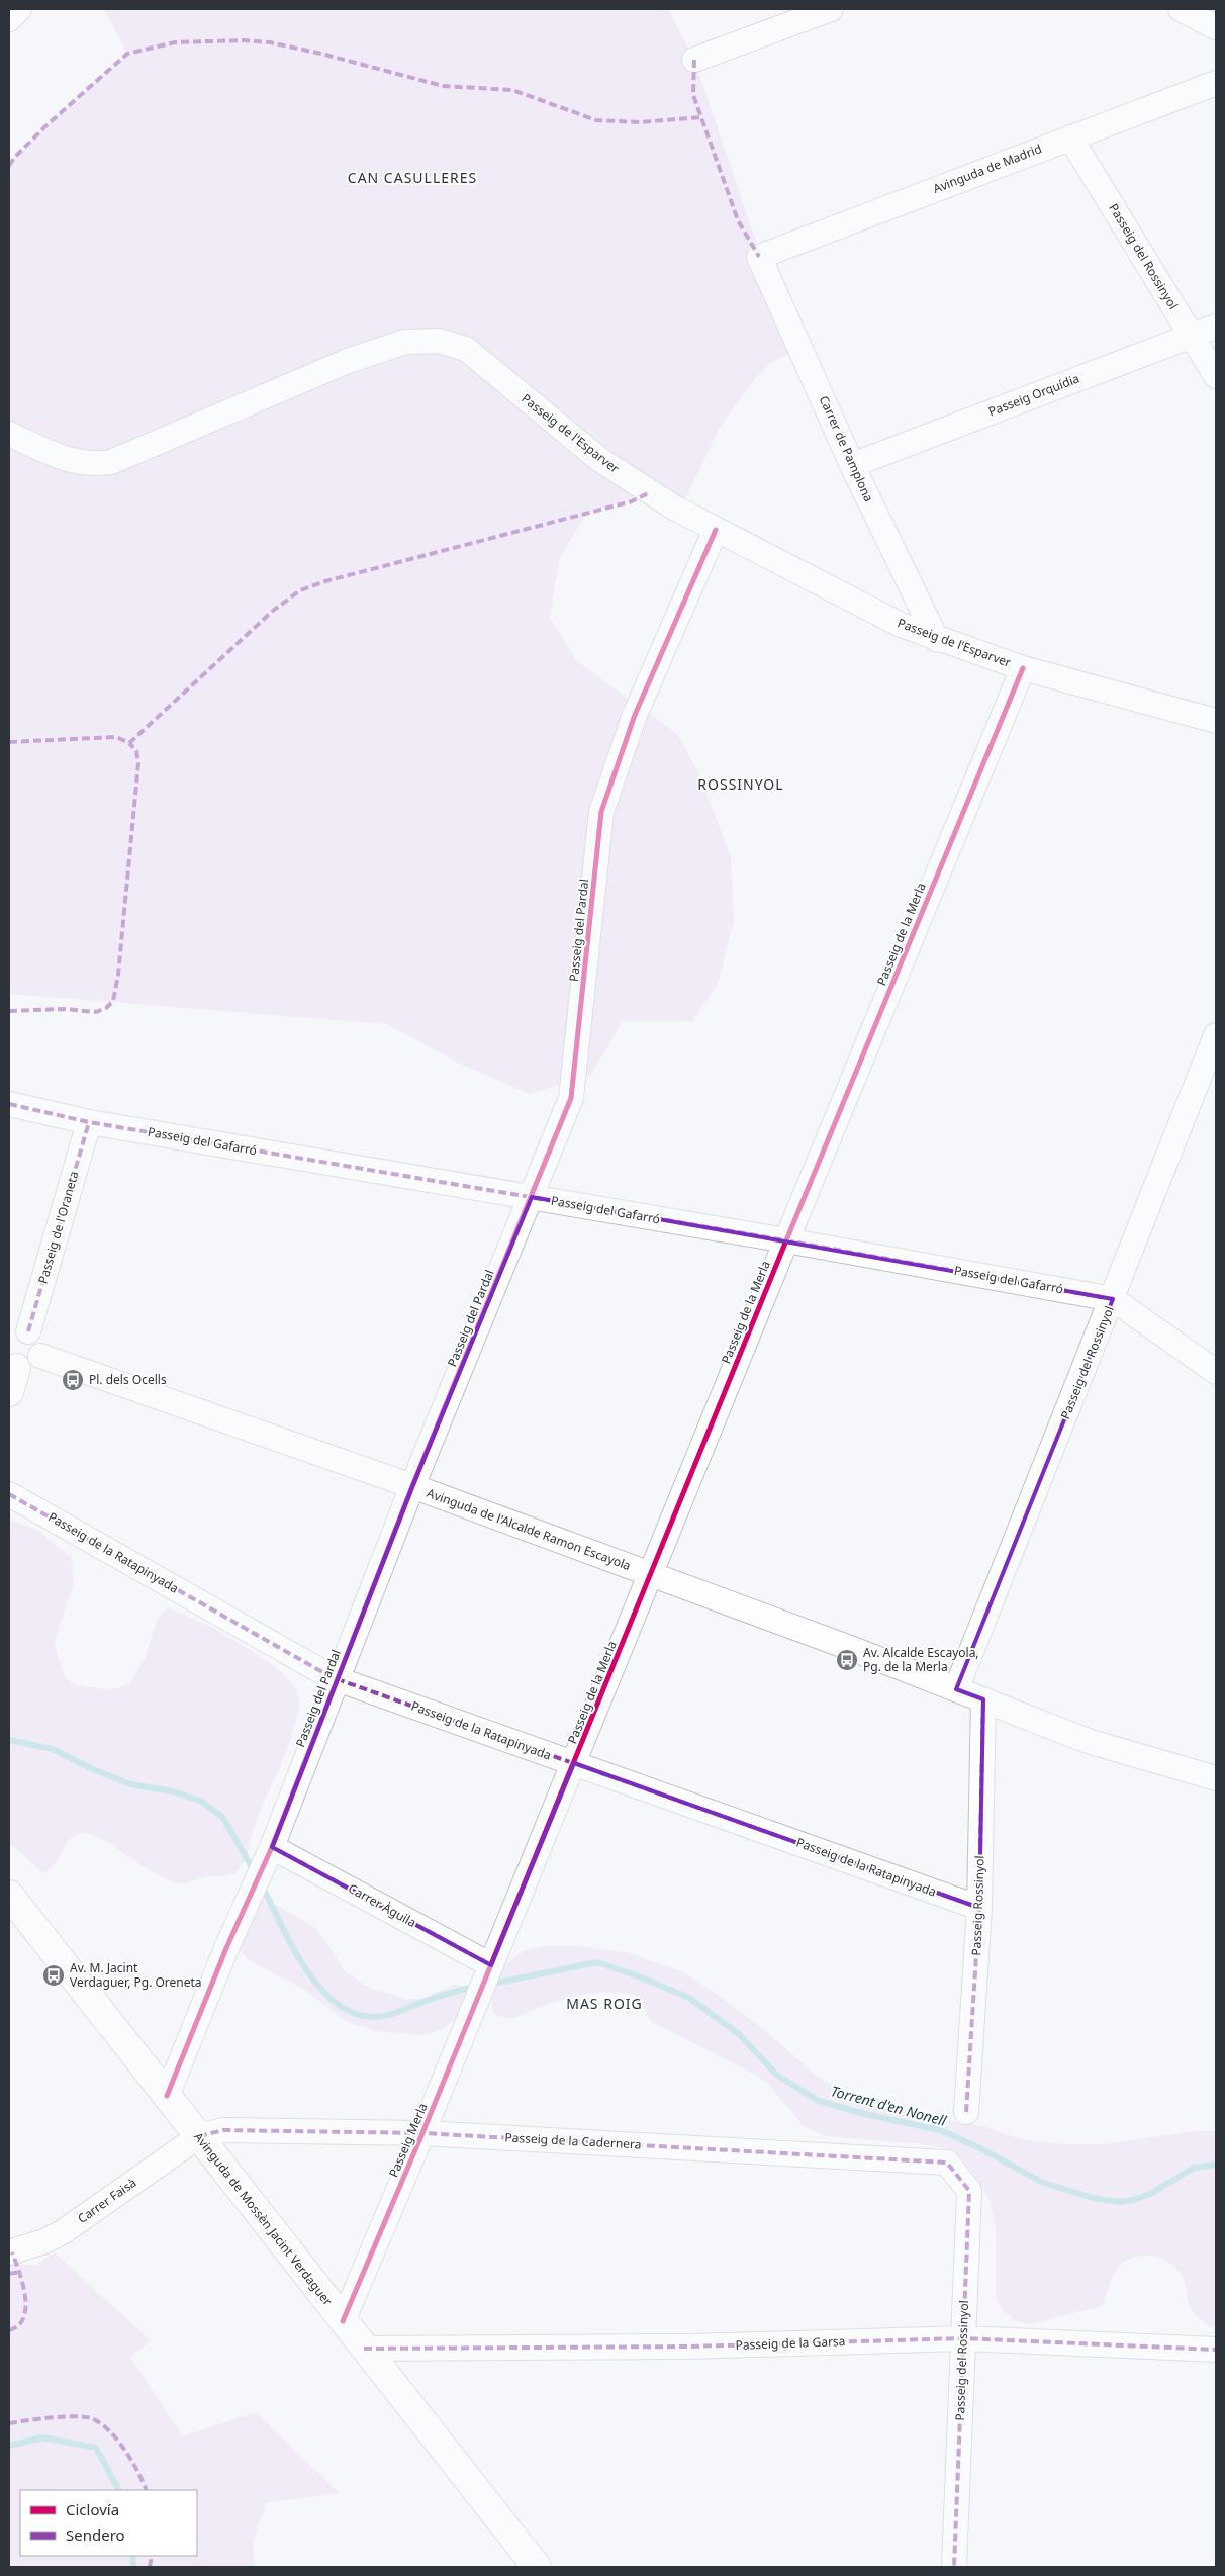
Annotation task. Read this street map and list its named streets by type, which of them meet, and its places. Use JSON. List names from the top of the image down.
{
  "streets": {
    "street": [
      "Avinguda de Madrid",
      "Passeig del Rossinyol",
      "Passeig Orquídia",
      "Passeig de l'Esparver",
      "Carrer de Pamplona",
      "Passeig del Pardal",
      "Passeig de la Merla",
      "Passeig del Gafarró",
      "Passeig de l'Oraneta",
      "Avinguda de l'Alcalde Ramon Escayola",
      "Passeig de la Ratapinyada",
      "Carrer Àguila",
      "Passeig Rossinyol",
      "Passeig Merla",
      "Passeig de la Cadernera",
      "Carrer Faisà",
      "Avinguda de Mossèn Jacint Verdaguer",
      "Passeig de la Garsa"
    ]
  },
  "crossings": [
    ["Avinguda de Madrid", "Passeig del Rossinyol"],
    ["Avinguda de Madrid", "Carrer de Pamplona"],
    ["Passeig del Rossinyol", "Passeig Orquídia"],
    ["Passeig del Rossinyol", "Passeig del Gafarró"],
    ["Passeig del Rossinyol", "Avinguda de l'Alcalde Ramon Escayola"],
    ["Passeig del Rossinyol", "Passeig de la Cadernera"],
    ["Passeig del Rossinyol", "Passeig de la Garsa"],
    ["Passeig Orquídia", "Carrer de Pamplona"],
    ["Passeig de l'Esparver", "Carrer de Pamplona"],
    ["Passeig de l'Esparver", "Passeig del Pardal"],
    ["Passeig de l'Esparver", "Passeig de la Merla"],
    ["Passeig del Pardal", "Passeig del Gafarró"],
    ["Passeig del Pardal", "Avinguda de l'Alcalde Ramon Escayola"],
    ["Passeig del Pardal", "Passeig de la Ratapinyada"],
    ["Passeig del Pardal", "Carrer Àguila"],
    ["Passeig del Pardal", "Avinguda de Mossèn Jacint Verdaguer"],
    ["Passeig de la Merla", "Passeig del Gafarró"],
    ["Passeig de la Merla", "Avinguda de l'Alcalde Ramon Escayola"],
    ["Passeig de la Merla", "Passeig de la Ratapinyada"],
    ["Passeig de la Merla", "Carrer Àguila"],
    ["Passeig de la Merla", "Passeig Merla"],
    ["Passeig del Gafarró", "Passeig de l'Oraneta"],
    ["Avinguda de l'Alcalde Ramon Escayola", "Passeig Rossinyol"],
    ["Passeig de la Ratapinyada", "Passeig Rossinyol"],
    ["Carrer Àguila", "Passeig Merla"],
    ["Passeig Merla", "Passeig de la Cadernera"],
    ["Passeig Merla", "Avinguda de Mossèn Jacint Verdaguer"],
    ["Passeig de la Cadernera", "Carrer Faisà"],
    ["Passeig de la Cadernera", "Avinguda de Mossèn Jacint Verdaguer"],
    ["Carrer Faisà", "Avinguda de Mossèn Jacint Verdaguer"],
    ["Avinguda de Mossèn Jacint Verdaguer", "Passeig de la Garsa"]
  ],
  "districts": ["CAN CASULLERES", "ROSSINYOL", "MAS ROIG"],
  "water": ["Torrent d'en Nonell"],
  "places": {
    "bus stop": ["Pl. dels Ocells", "Av. Alcalde Escayola, Pg. de la Merla", "Av. M. Jacint Verdaguer, Pg. Oreneta"]
  },
  "legend": ["Ciclovía", "Sendero"]
}
